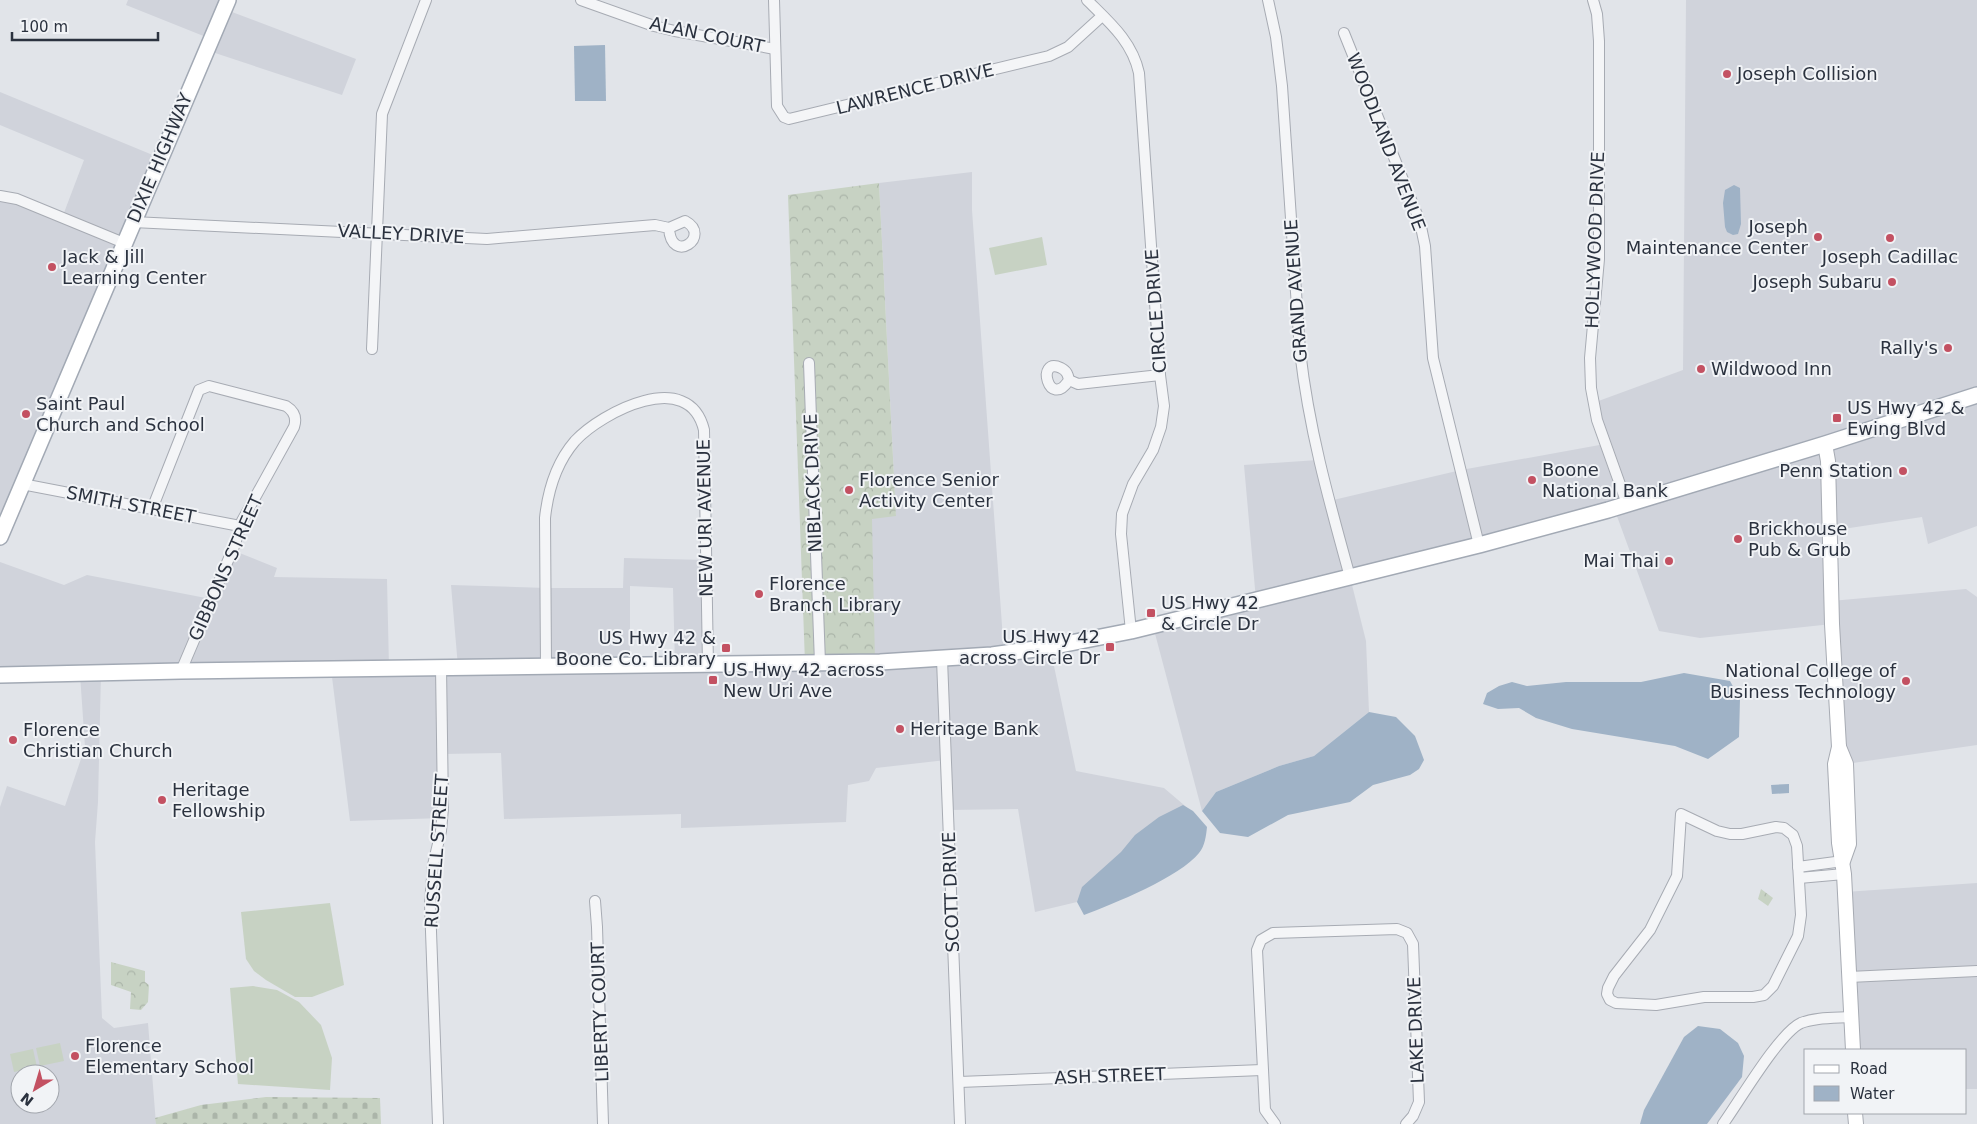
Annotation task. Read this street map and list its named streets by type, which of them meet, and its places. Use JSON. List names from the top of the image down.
{
  "streets": {
    "main road": ["DIXIE HIGHWAY"],
    "street": [
      "ALAN COURT",
      "LAWRENCE DRIVE",
      "WOODLAND AVENUE",
      "VALLEY DRIVE",
      "HOLLYWOOD DRIVE",
      "GRAND AVENUE",
      "CIRCLE DRIVE",
      "NIBLACK DRIVE",
      "SMITH STREET",
      "NEW URI AVENUE",
      "GIBBONS STREET",
      "RUSSELL STREET",
      "SCOTT DRIVE",
      "LIBERTY COURT",
      "LAKE DRIVE",
      "ASH STREET"
    ]
  },
  "crossings": [
    ["ALAN COURT", "LAWRENCE DRIVE"],
    ["LAWRENCE DRIVE", "CIRCLE DRIVE"],
    ["DIXIE HIGHWAY", "VALLEY DRIVE"],
    ["DIXIE HIGHWAY", "SMITH STREET"],
    ["SMITH STREET", "GIBBONS STREET"],
    ["SCOTT DRIVE", "ASH STREET"],
    ["LAKE DRIVE", "ASH STREET"]
  ],
  "places": {
    "other": [
      "Joseph Collision",
      "Joseph Maintenance Center",
      "Joseph Cadillac",
      "Jack & Jill Learning Center",
      "Joseph Subaru",
      "Rally's",
      "Wildwood Inn",
      "Saint Paul Church and School",
      "Penn Station",
      "Boone National Bank",
      "Florence Senior Activity Center",
      "Brickhouse Pub & Grub",
      "Mai Thai",
      "Florence Branch Library",
      "National College of Business Technology",
      "Heritage Bank",
      "Florence Christian Church",
      "Heritage Fellowship",
      "Florence Elementary School"
    ],
    "transit": [
      "US Hwy 42 & Ewing Blvd",
      "US Hwy 42 & Circle Dr",
      "US Hwy 42 across Circle Dr",
      "US Hwy 42 & Boone Co. Library",
      "US Hwy 42 across New Uri Ave"
    ]
  },
  "legend": ["Road", "Water"],
  "scale_bar": "100 m",
  "north": "bottom left"
}
